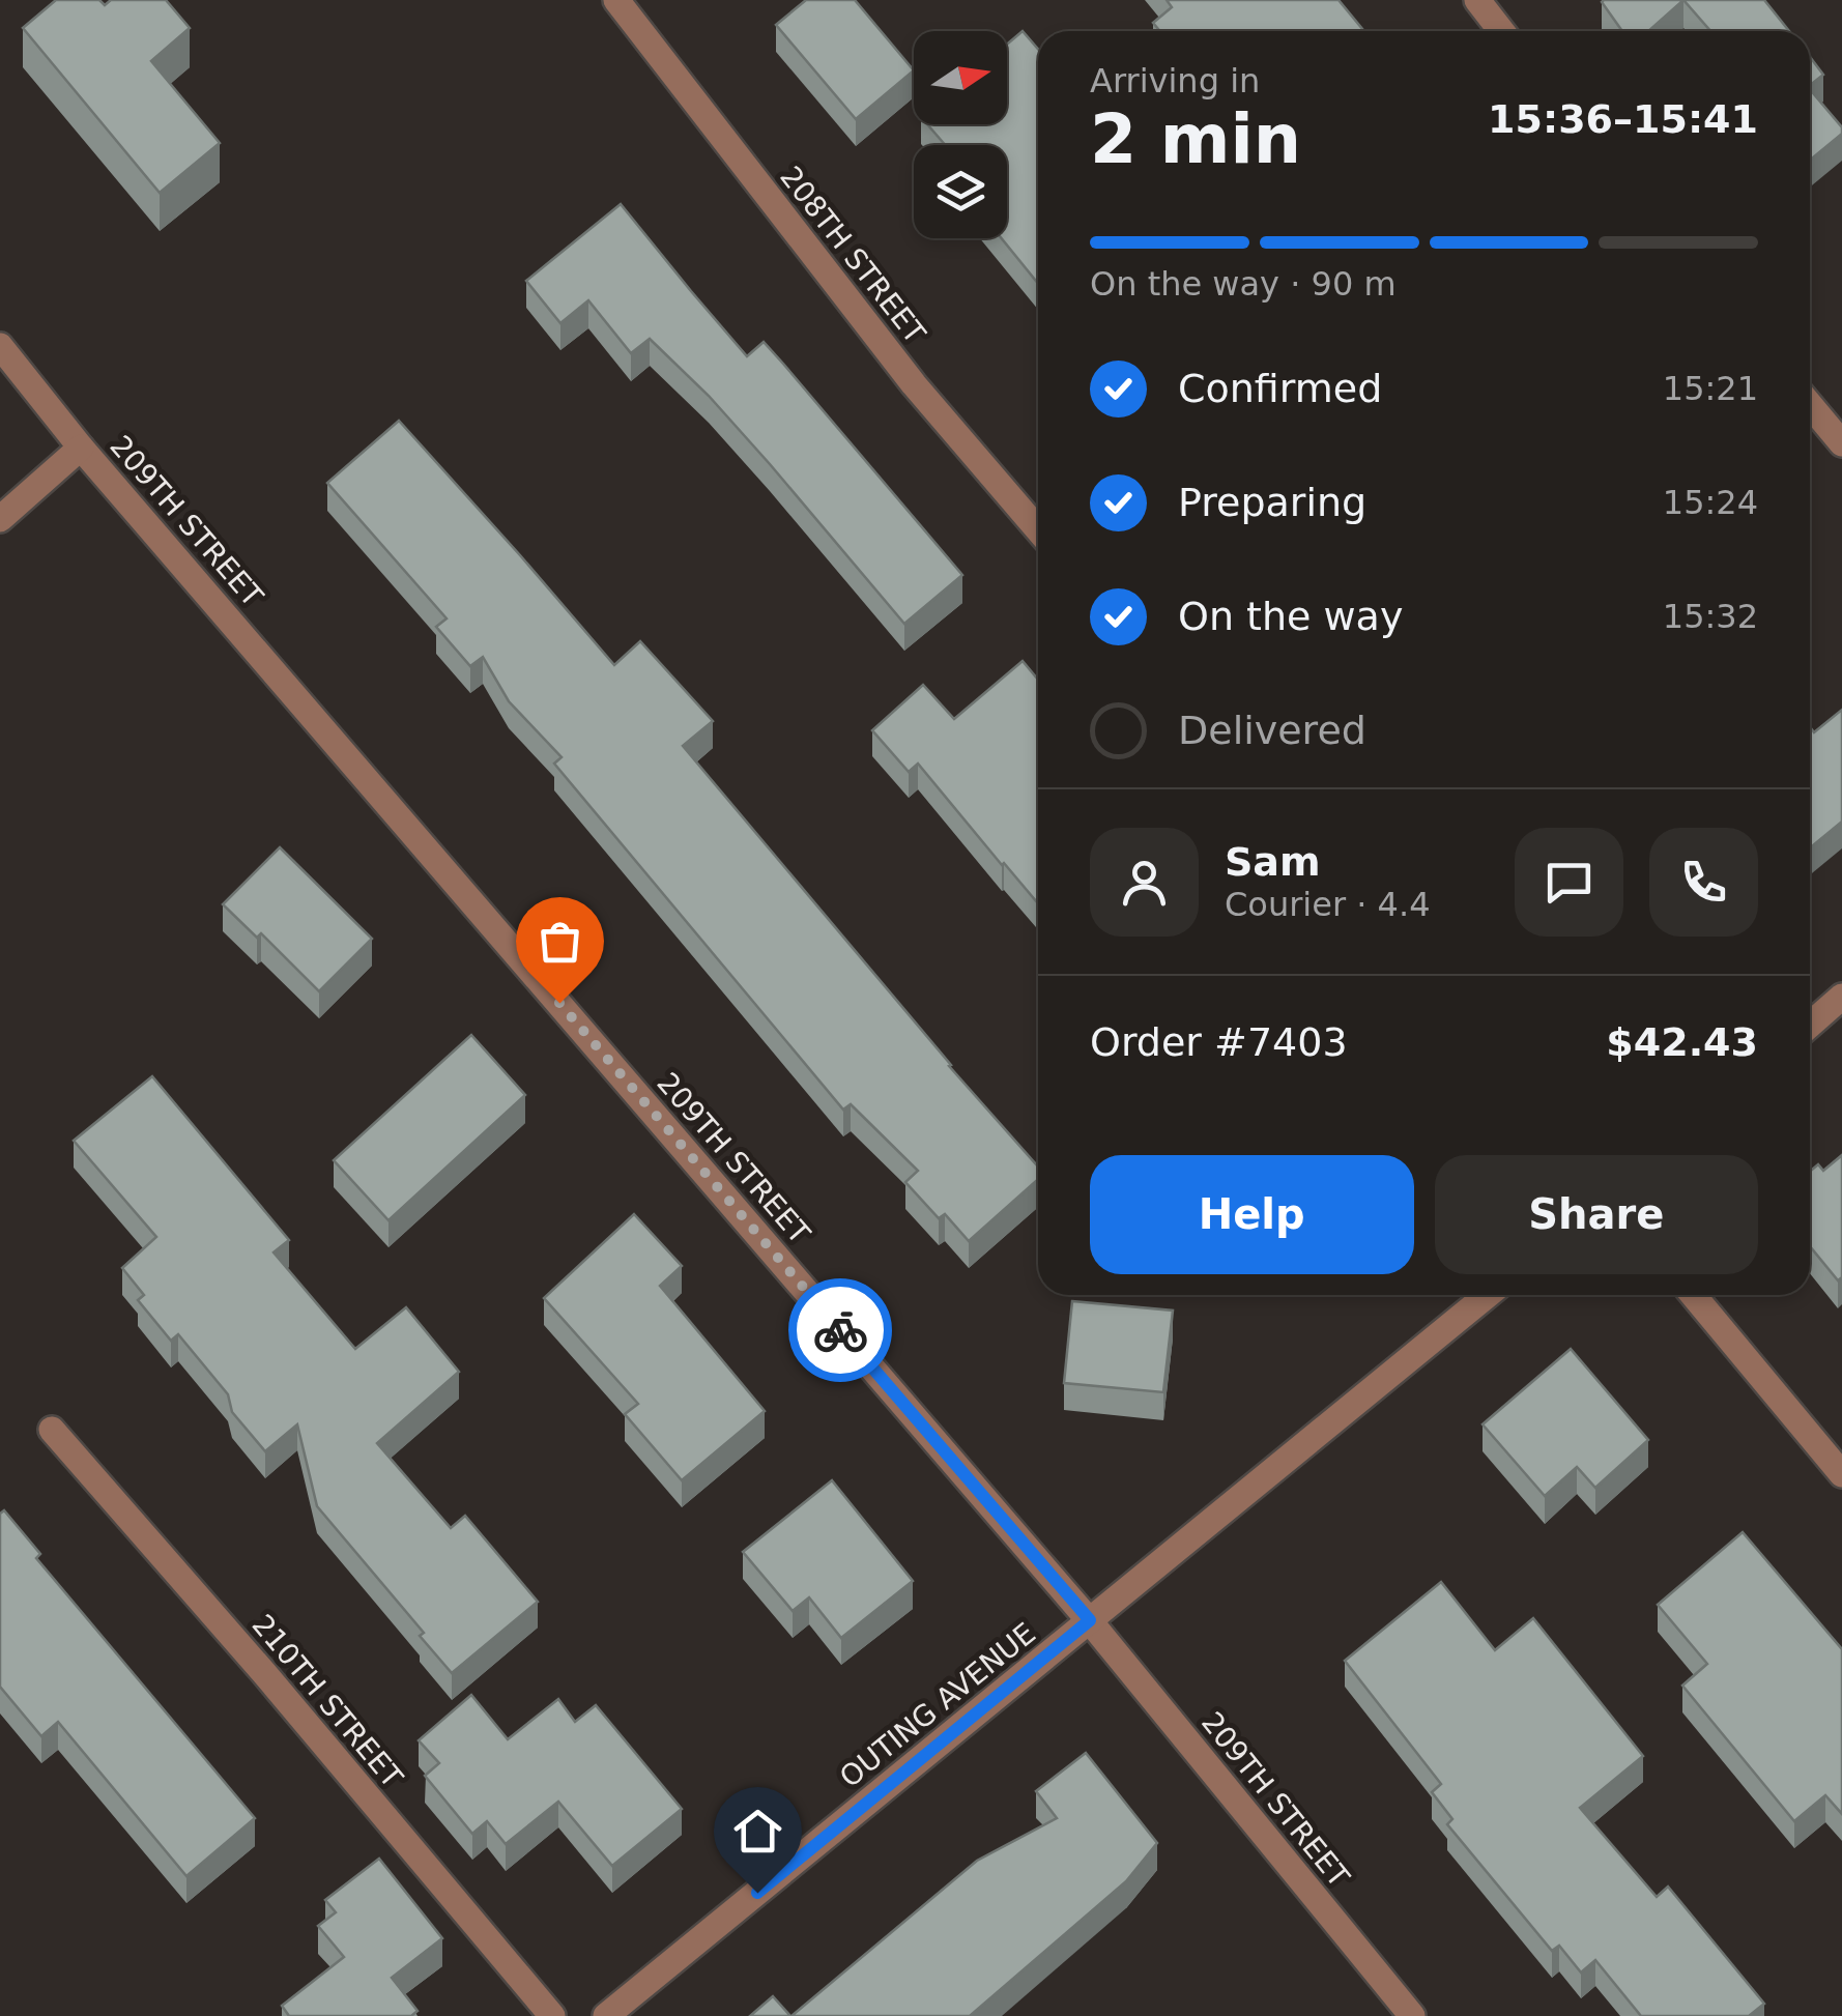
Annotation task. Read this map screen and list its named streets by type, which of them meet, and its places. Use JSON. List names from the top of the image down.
{
  "streets": {
    "street": [
      "208TH STREET",
      "209TH STREET",
      "210TH STREET",
      "OUTING AVENUE"
    ]
  },
  "crossings": [
    ["209TH STREET", "OUTING AVENUE"]
  ],
  "north": "right",
  "page": {
    "heading": ["2 min", "Arriving in", "15:36–15:41"],
    "panel": [
      "Sam",
      "Courier · 4.4",
      "Order #7403",
      "$42.43"
    ],
    "bar": "On the way · 90 m",
    "list": [
      ["Confirmed", "15:21"],
      ["Preparing", "15:24"],
      ["On the way", "15:32"],
      "Delivered"
    ],
    "buttons": ["Help", "Share"]
  }
}
